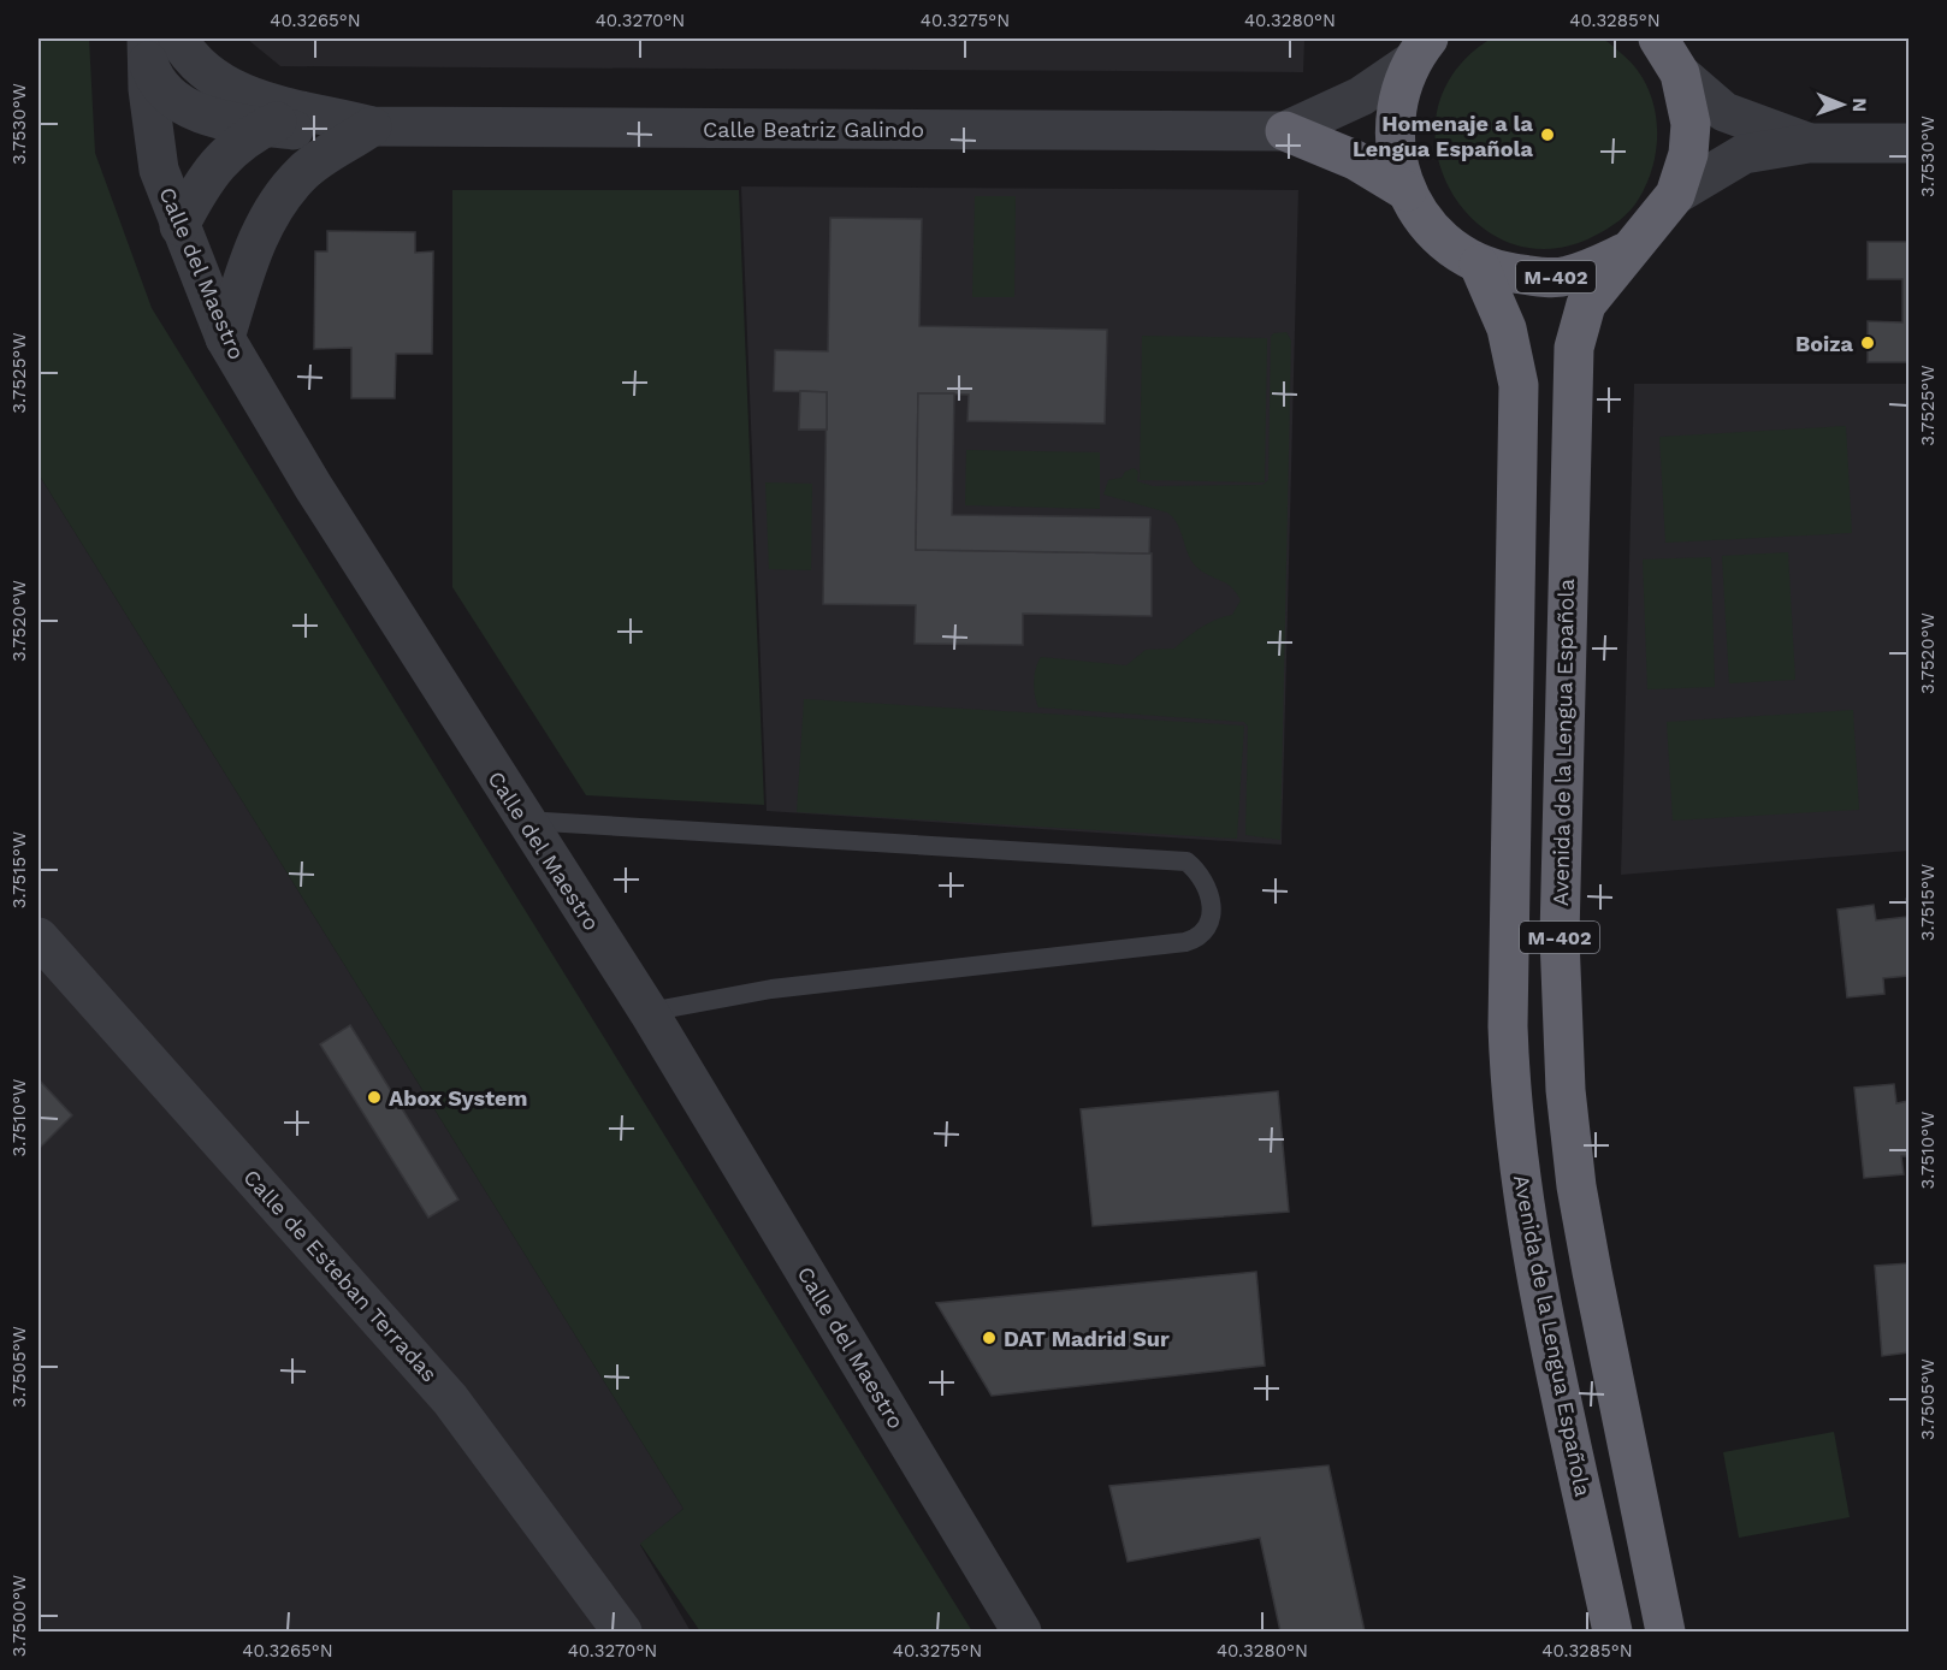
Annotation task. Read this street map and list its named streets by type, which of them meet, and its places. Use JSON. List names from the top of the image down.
{
  "streets": {
    "highway": ["M-402", "Avenida de la Lengua Española"],
    "street": ["Calle Beatriz Galindo", "Calle del Maestro", "Calle de Esteban Terradas"]
  },
  "crossings": [
    ["Calle Beatriz Galindo", "Calle del Maestro"],
    ["M-402", "Avenida de la Lengua Española"]
  ],
  "places": [
    "Homenaje a la Lengua Española",
    "Boiza",
    "Abox System",
    "DAT Madrid Sur"
  ],
  "north": "right",
  "coordinates": [
    "40.3265°N",
    "40.3270°N",
    "40.3275°N",
    "40.3280°N",
    "40.3285°N",
    "3.7530°W",
    "3.7525°W",
    "3.7520°W",
    "3.7515°W",
    "3.7510°W",
    "3.7505°W",
    "3.7500°W"
  ]
}
